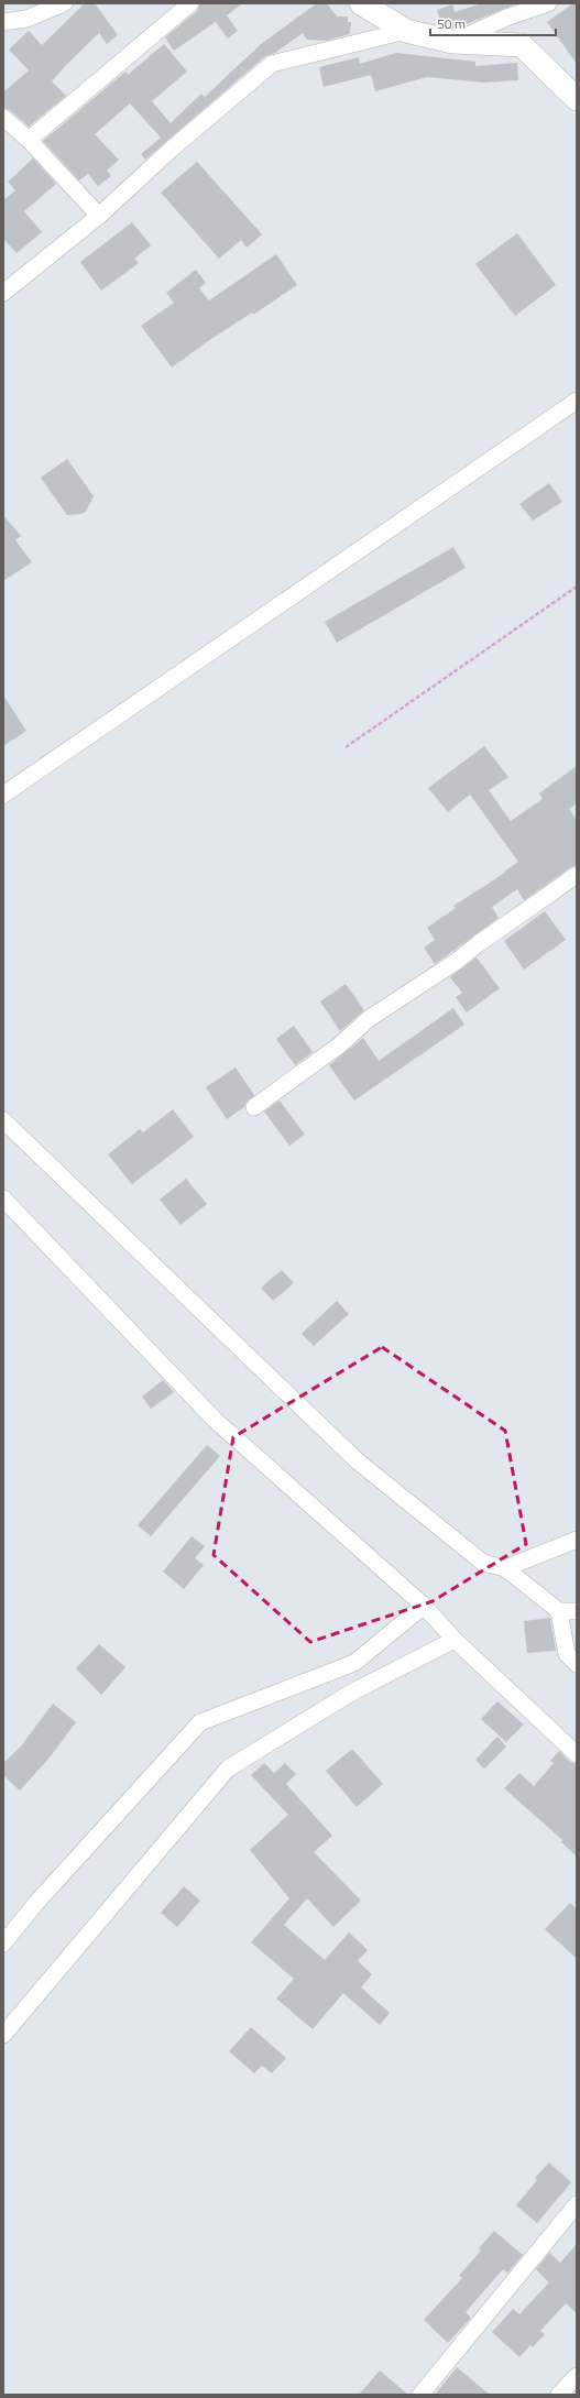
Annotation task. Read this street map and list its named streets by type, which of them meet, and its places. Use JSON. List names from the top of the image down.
{
  "scale_bar": "50 m"
}
